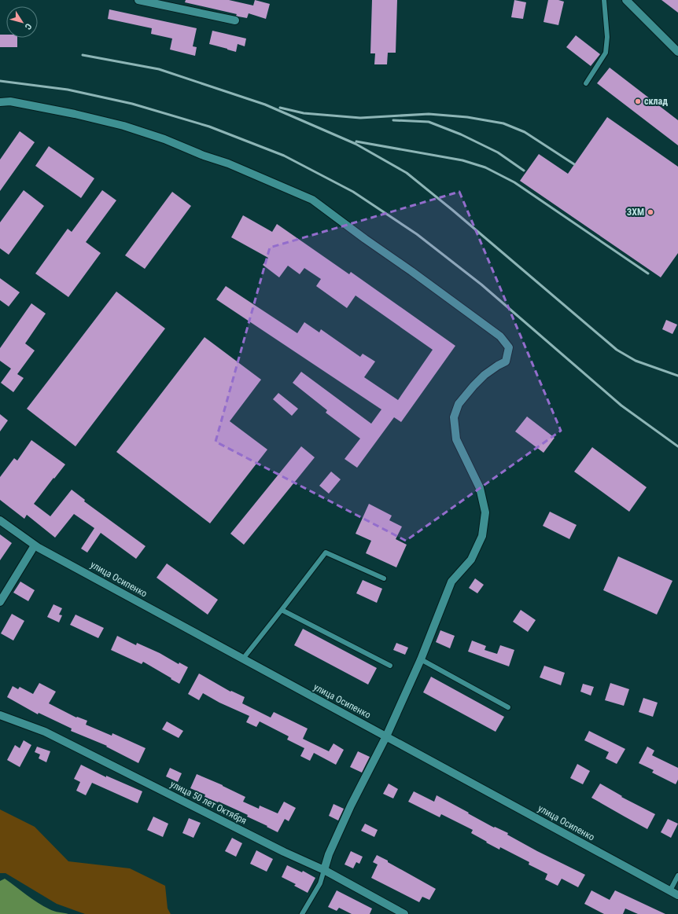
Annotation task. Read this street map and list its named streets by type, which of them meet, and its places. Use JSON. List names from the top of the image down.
{
  "streets": {
    "street": ["улица Осипенко", "улица 50 лет Октября"]
  },
  "places": ["склад", "ЗХМ"],
  "north": "bottom right"
}
